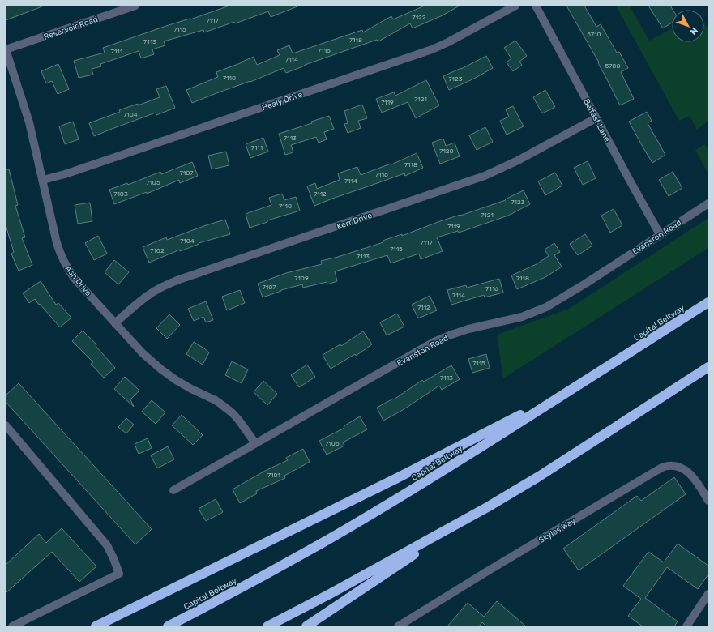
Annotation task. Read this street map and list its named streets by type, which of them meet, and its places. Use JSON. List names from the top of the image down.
{
  "streets": {
    "highway": ["Capital Beltway"],
    "street": [
      "Reservoir Road",
      "Healy Drive",
      "Belfast Lane",
      "Kerr Drive",
      "Evanston Road",
      "Ash Drive",
      "Skyles Way"
    ]
  },
  "crossings": [
    ["Reservoir Road", "Ash Drive"],
    ["Healy Drive", "Ash Drive"],
    ["Belfast Lane", "Kerr Drive"],
    ["Belfast Lane", "Evanston Road"],
    ["Kerr Drive", "Ash Drive"],
    ["Evanston Road", "Ash Drive"]
  ],
  "house_numbers": [
    "7122",
    "7117",
    "7115",
    "5710",
    "7118",
    "7113",
    "7116",
    "7111",
    "7114",
    "5708",
    "7110",
    "7123",
    "7121",
    "7119",
    "7104",
    "7113",
    "7111",
    "7120",
    "7118",
    "7107",
    "7116",
    "7114",
    "7105",
    "7103",
    "7112",
    "7123",
    "7110",
    "7121",
    "7119",
    "7104",
    "7117",
    "7115",
    "7102",
    "7113",
    "7109",
    "7118",
    "7107",
    "7116",
    "7114",
    "7112",
    "7115",
    "7113",
    "7105",
    "7101"
  ],
  "north": "bottom right"
}
